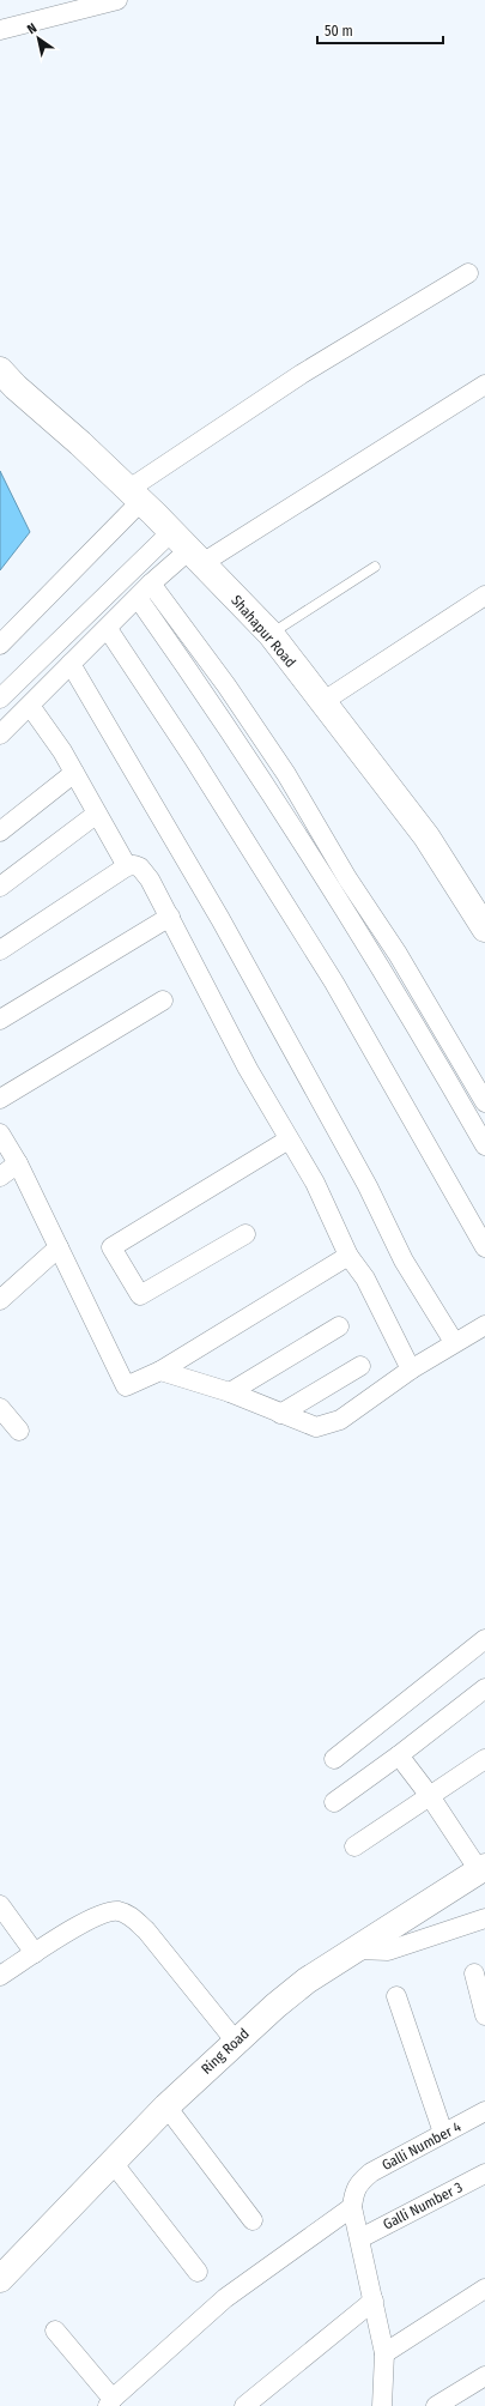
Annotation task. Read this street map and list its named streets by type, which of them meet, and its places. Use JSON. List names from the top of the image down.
{
  "streets": {
    "main road": ["Shahapur Road", "Ring Road"],
    "street": ["Galli Number 4", "Galli Number 3"]
  },
  "scale_bar": "50 m",
  "north": "top left"
}
